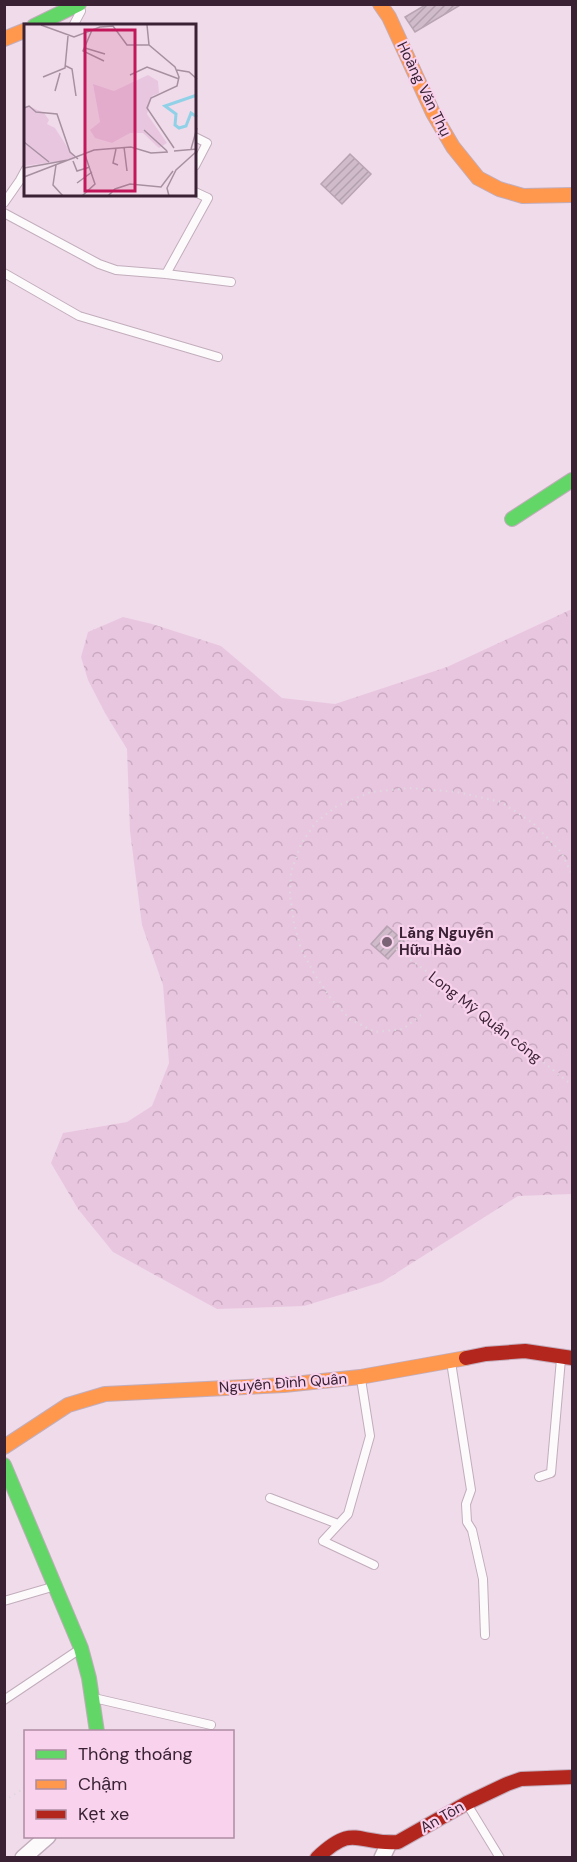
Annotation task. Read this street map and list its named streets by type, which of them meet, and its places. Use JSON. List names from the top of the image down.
{
  "streets": {
    "street": ["Hoàng Văn Thụ", "Nguyễn Đình Quân", "An Tôn"],
    "path": ["Long Mỹ Quận công"]
  },
  "places": ["Lăng Nguyễn Hữu Hào"],
  "legend": ["Thông thoáng", "Chậm", "Kẹt xe"]
}
